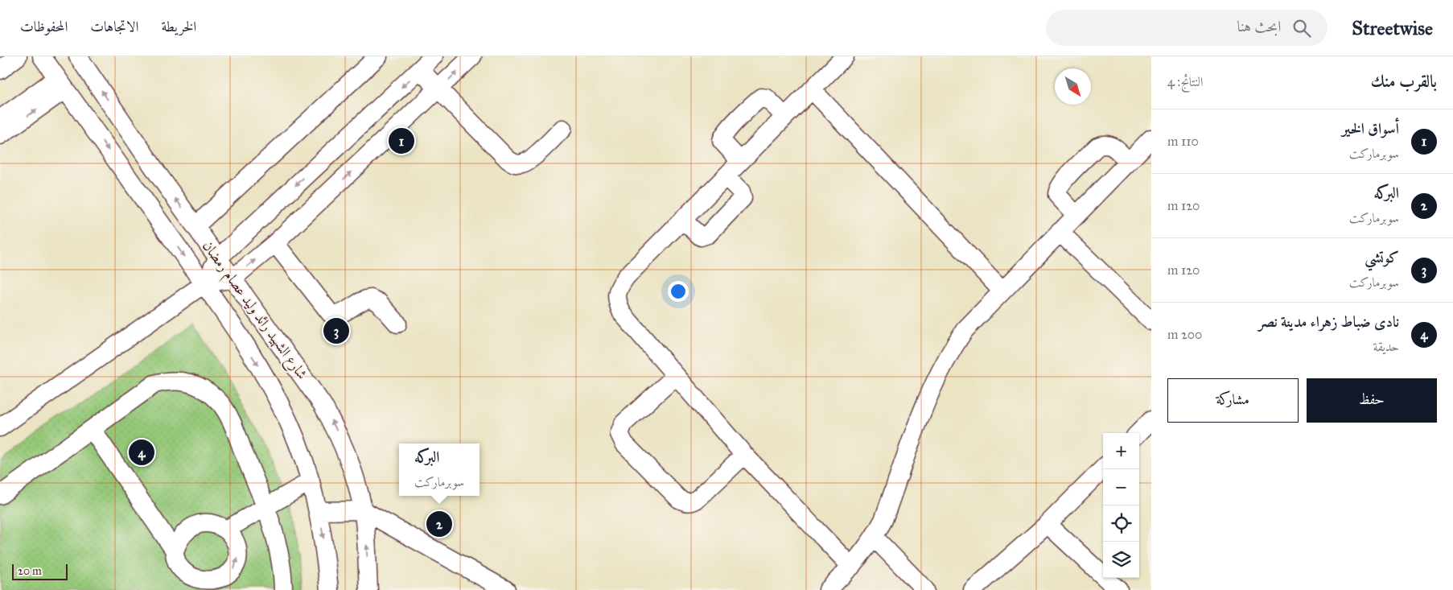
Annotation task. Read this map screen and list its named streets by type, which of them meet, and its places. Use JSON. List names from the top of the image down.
{
  "streets": {
    "street": ["شارع الشهيد رائد وليد عصام رمضان"]
  },
  "scale_bar": "20 m",
  "north": "bottom right",
  "page": {
    "header": "Streetwise",
    "search": "ابحث هنا",
    "nav": ["الخريطة", "الاتجاهات", "المحفوظات"],
    "heading": ["بالقرب منك", "النتائج: 4"],
    "list": [
      {
        "mark": "1",
        "name": "أسواق الخير",
        "note": "سوبرماركت",
        "value": "110 m"
      },
      {
        "mark": "2",
        "name": "البركه",
        "note": "سوبرماركت",
        "value": "120 m"
      },
      {
        "mark": "3",
        "name": "كوتشي",
        "note": "سوبرماركت",
        "value": "120 m"
      },
      {
        "mark": "4",
        "name": "نادى ضباط زهراء مدينة نصر",
        "note": "حديقة",
        "value": "200 m"
      }
    ],
    "pins": [
      "1",
      "3",
      "4",
      "2"
    ],
    "buttons": ["حفظ", "مشاركة"],
    "map_buttons": ["+", "−"],
    "popup": ["البركه", "سوبرماركت"],
    "scale": "20 m"
  }
}
